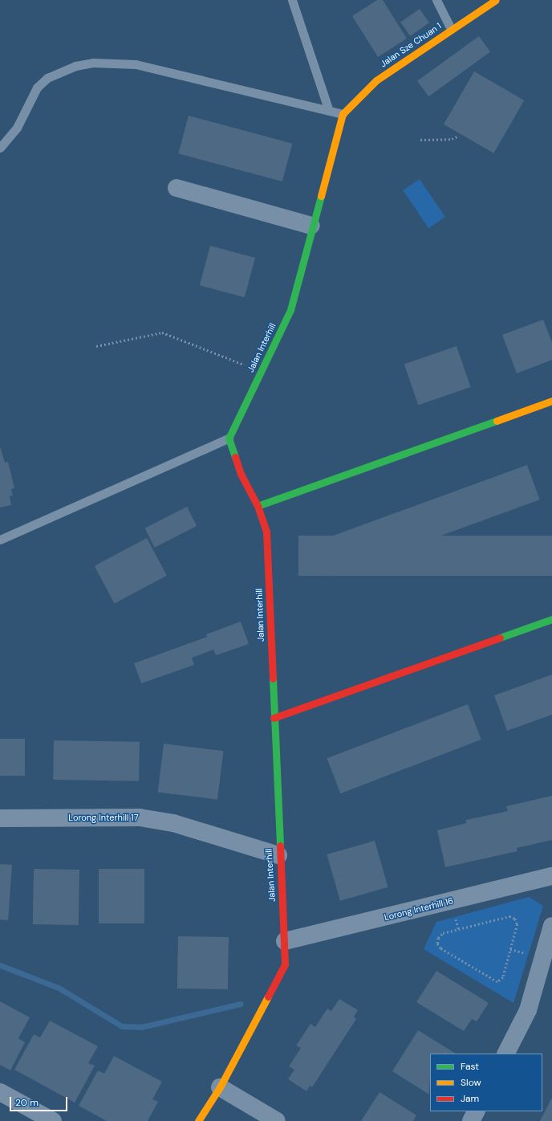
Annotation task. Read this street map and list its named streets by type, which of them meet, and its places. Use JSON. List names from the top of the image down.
{
  "streets": {
    "street": [
      "Jalan Sze Chuan 1",
      "Jalan Interhill",
      "Lorong Interhill 17",
      "Lorong Interhill 16"
    ]
  },
  "crossings": [
    ["Jalan Sze Chuan 1", "Jalan Interhill"],
    ["Jalan Interhill", "Lorong Interhill 17"],
    ["Jalan Interhill", "Lorong Interhill 16"]
  ],
  "legend": ["Fast", "Slow", "Jam"],
  "scale_bar": "20 m"
}
